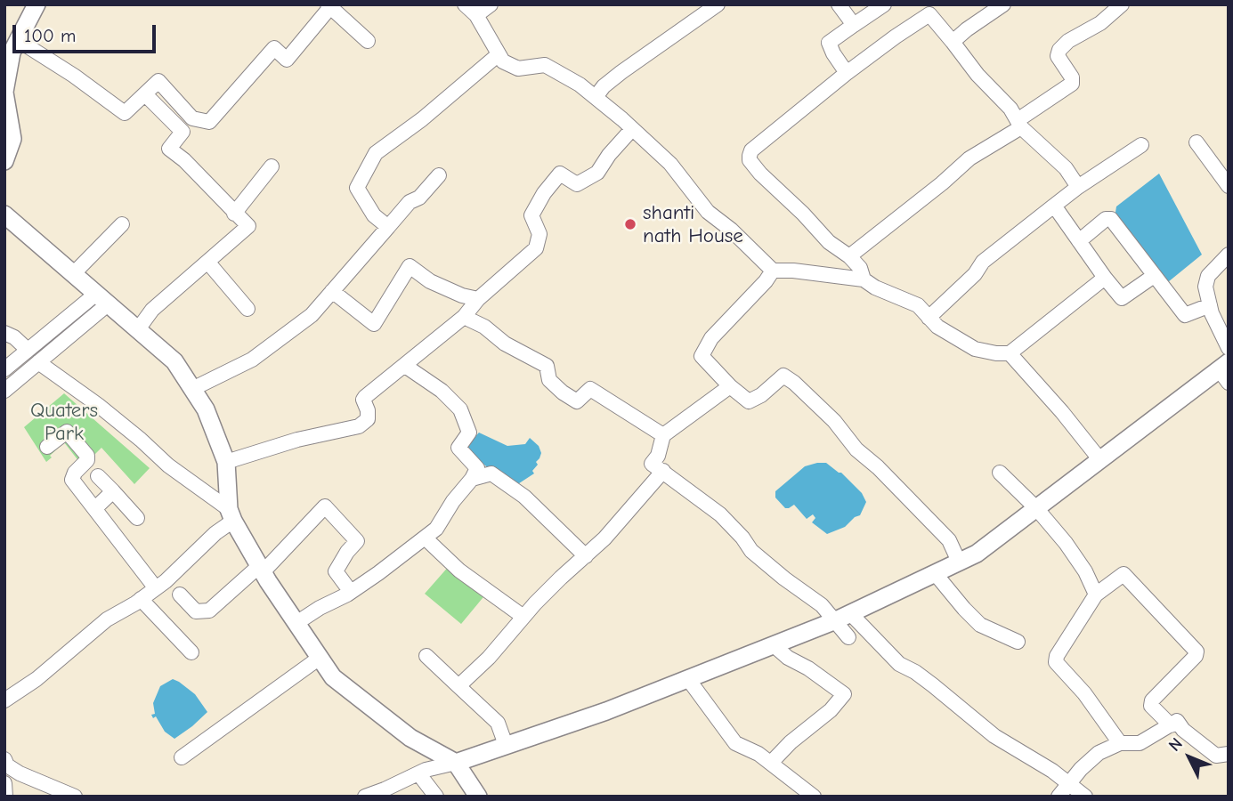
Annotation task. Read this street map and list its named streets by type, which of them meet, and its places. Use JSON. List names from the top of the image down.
{
  "parks": ["Quaters Park"],
  "places": ["shanti nath House"],
  "scale_bar": "100 m",
  "north": "top left"
}
